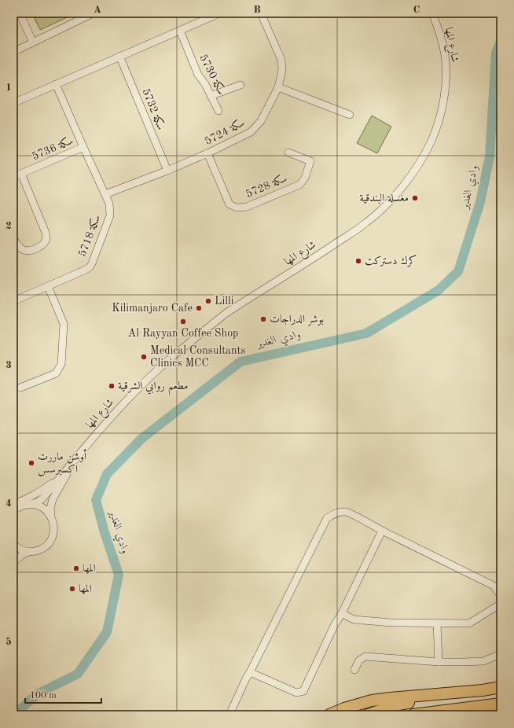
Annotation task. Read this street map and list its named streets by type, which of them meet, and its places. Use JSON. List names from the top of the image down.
{
  "streets": {
    "street": [
      "شارع المها",
      "سكة 5730",
      "سكة 5732",
      "سكة 5724",
      "سكة 5736",
      "سكة 5728",
      "سكة 5718"
    ]
  },
  "crossings": [
    ["سكة 5732", "سكة 5724"],
    ["سكة 5724", "سكة 5728"],
    ["سكة 5724", "سكة 5718"],
    ["سكة 5736", "سكة 5718"]
  ],
  "water": ["وادي الغدير"],
  "places": [
    "مغسلة البندقية",
    "كرك دستركت",
    "Lilli",
    "Kilimanjaro Cafe",
    "بوشر الدراجات",
    "Al Rayyan Coffee Shop",
    "Medical Consultants Clinics MCC",
    "مطعم روابي الشرقية",
    "أوشن ماررت اكسبرسس",
    "المها",
    "المه‍ا"
  ],
  "scale_bar": "100 m",
  "grid": {
    "columns": ["A", "B", "C"],
    "rows": [
      "1",
      "2",
      "3",
      "4",
      "5"
    ]
  }
}
